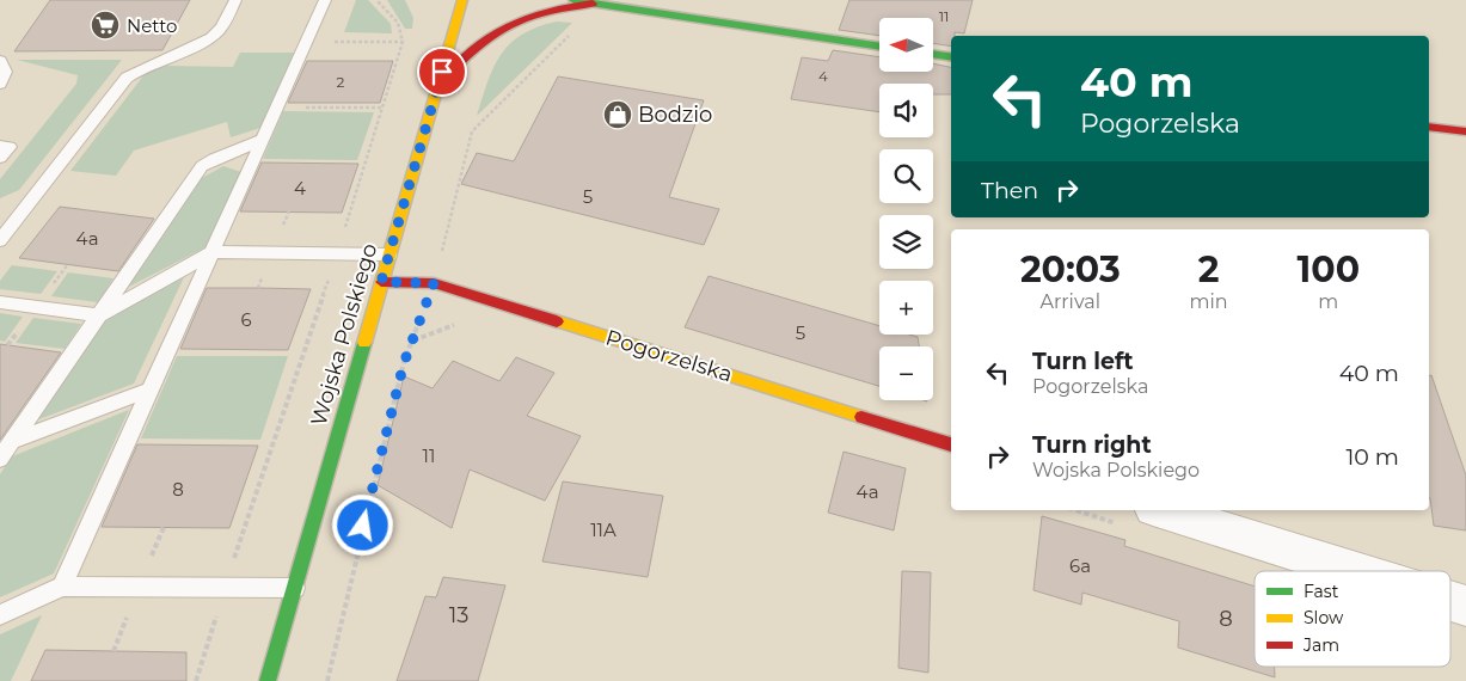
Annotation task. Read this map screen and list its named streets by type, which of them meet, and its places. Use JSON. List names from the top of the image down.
{
  "streets": {
    "main road": ["Wojska Polskiego", "Pogorzelska"]
  },
  "crossings": [
    ["Wojska Polskiego", "Pogorzelska"]
  ],
  "places": {
    "supermarket": ["Netto"],
    "shop": ["Bodzio"]
  },
  "house_numbers": [
    "11",
    "4",
    "2",
    "4",
    "5",
    "4a",
    "6",
    "5",
    "11",
    "8",
    "4a",
    "11A",
    "6a",
    "13",
    "8"
  ],
  "legend": ["Fast", "Slow", "Jam"],
  "north": "left",
  "page": {
    "map_buttons": ["+", "−"],
    "turn": ["40 m", "Pogorzelska"],
    "then": "Then",
    "eta": [
      "20:03",
      "Arrival",
      "2",
      "min",
      "100",
      "m"
    ],
    "list": [
      {
        "name": "Turn left",
        "note": "Pogorzelska",
        "value": "40 m"
      },
      {
        "name": "Turn right",
        "note": "Wojska Polskiego",
        "value": "10 m"
      }
    ]
  }
}
